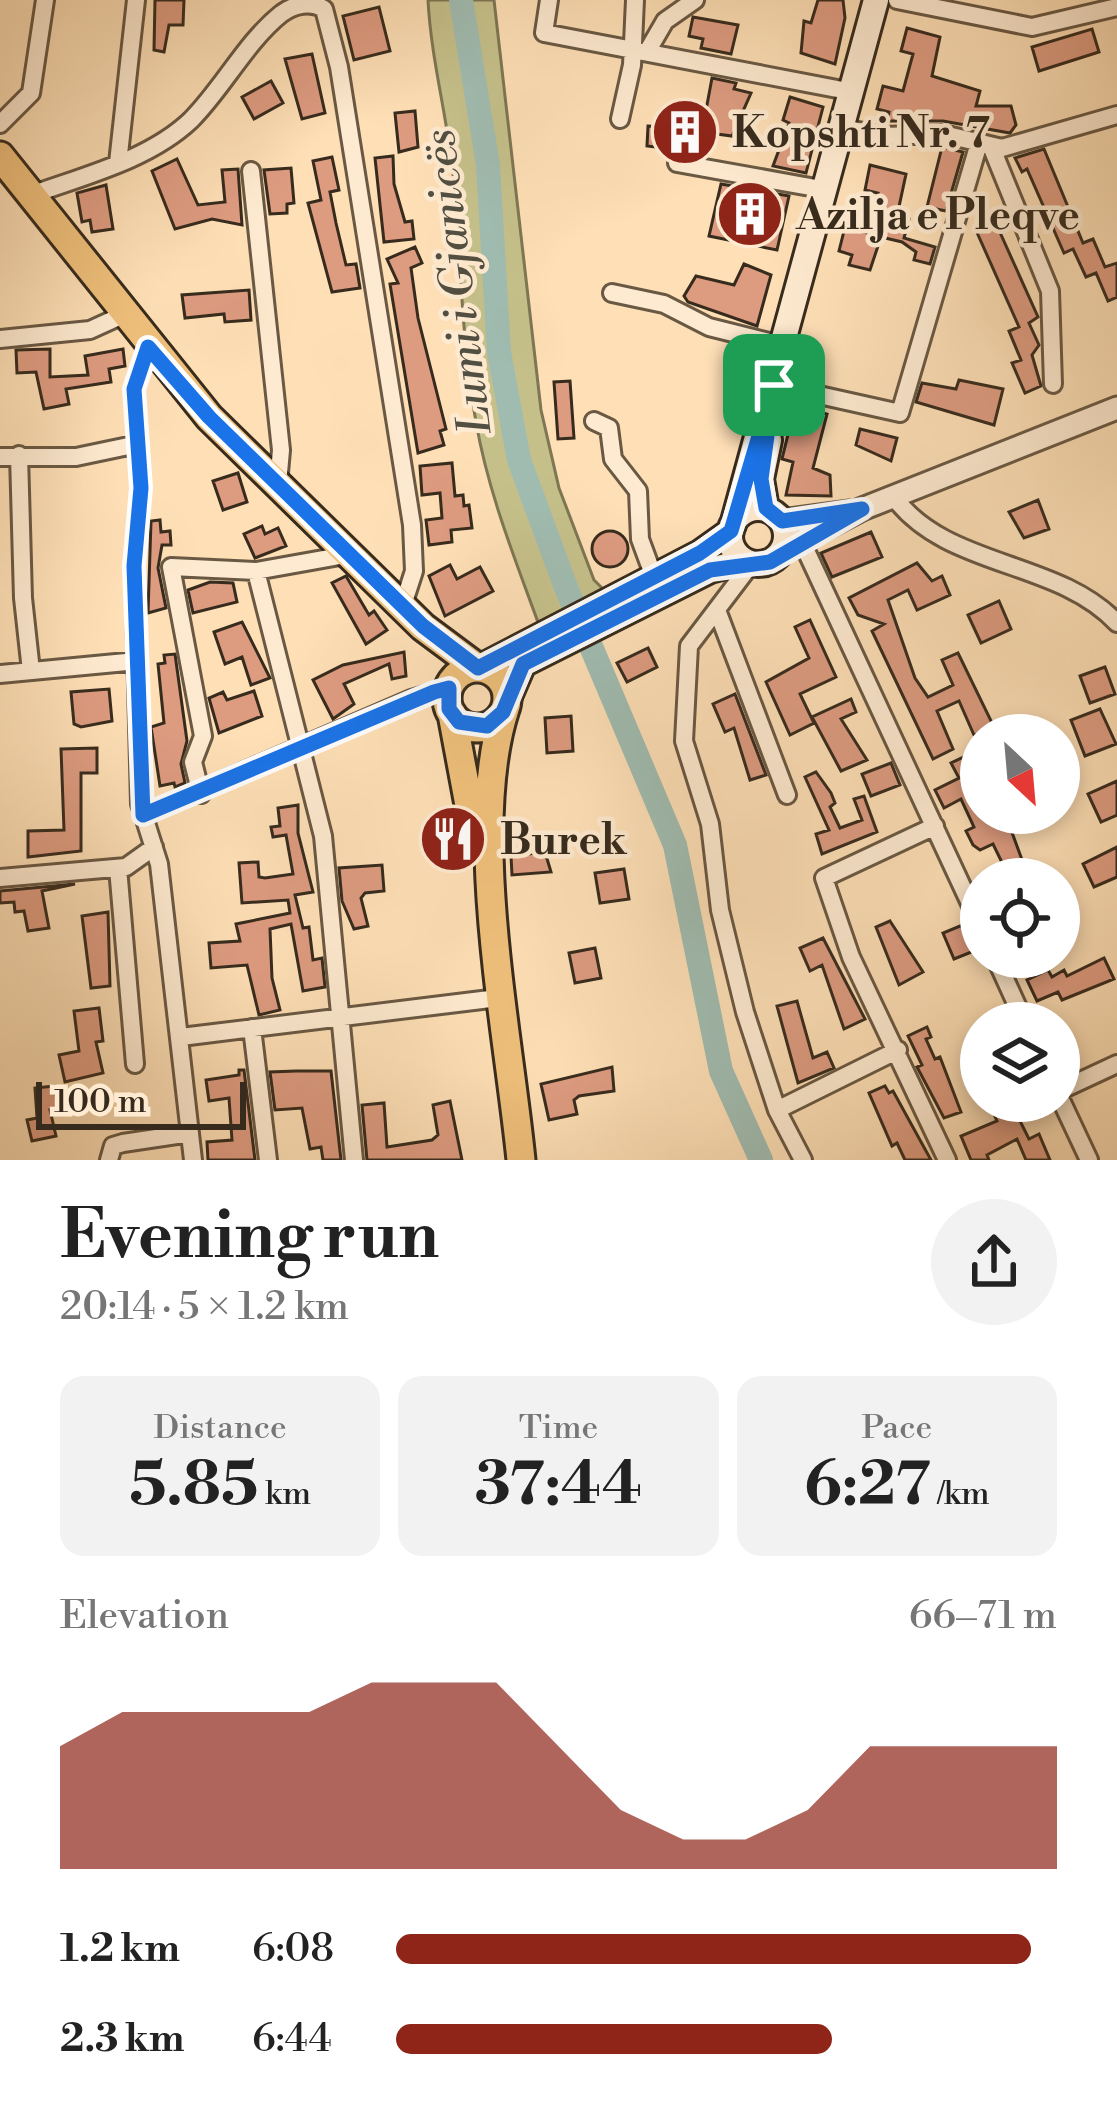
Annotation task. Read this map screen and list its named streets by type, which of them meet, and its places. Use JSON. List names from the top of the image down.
{
  "water": ["Lumi i Gjanicës"],
  "places": {
    "building": ["Kopshti Nr. 7", "Azilja e Pleqve"],
    "restaurant": ["Burek"]
  },
  "scale_bar": "100 m",
  "north": "bottom right",
  "page": {
    "scale": "100 m",
    "heading": ["Evening run", "20:14 · 5 × 1.2 km"],
    "stats": [
      ["Distance", "5.85 km"],
      ["Time", "37:44"],
      ["Pace", "6:27 /km"]
    ],
    "chart": ["Elevation", "66–71 m"],
    "list": [
      {
        "name": "1.2 km",
        "note": "6:08"
      },
      {
        "name": "2.3 km",
        "note": "6:44"
      }
    ]
  }
}
